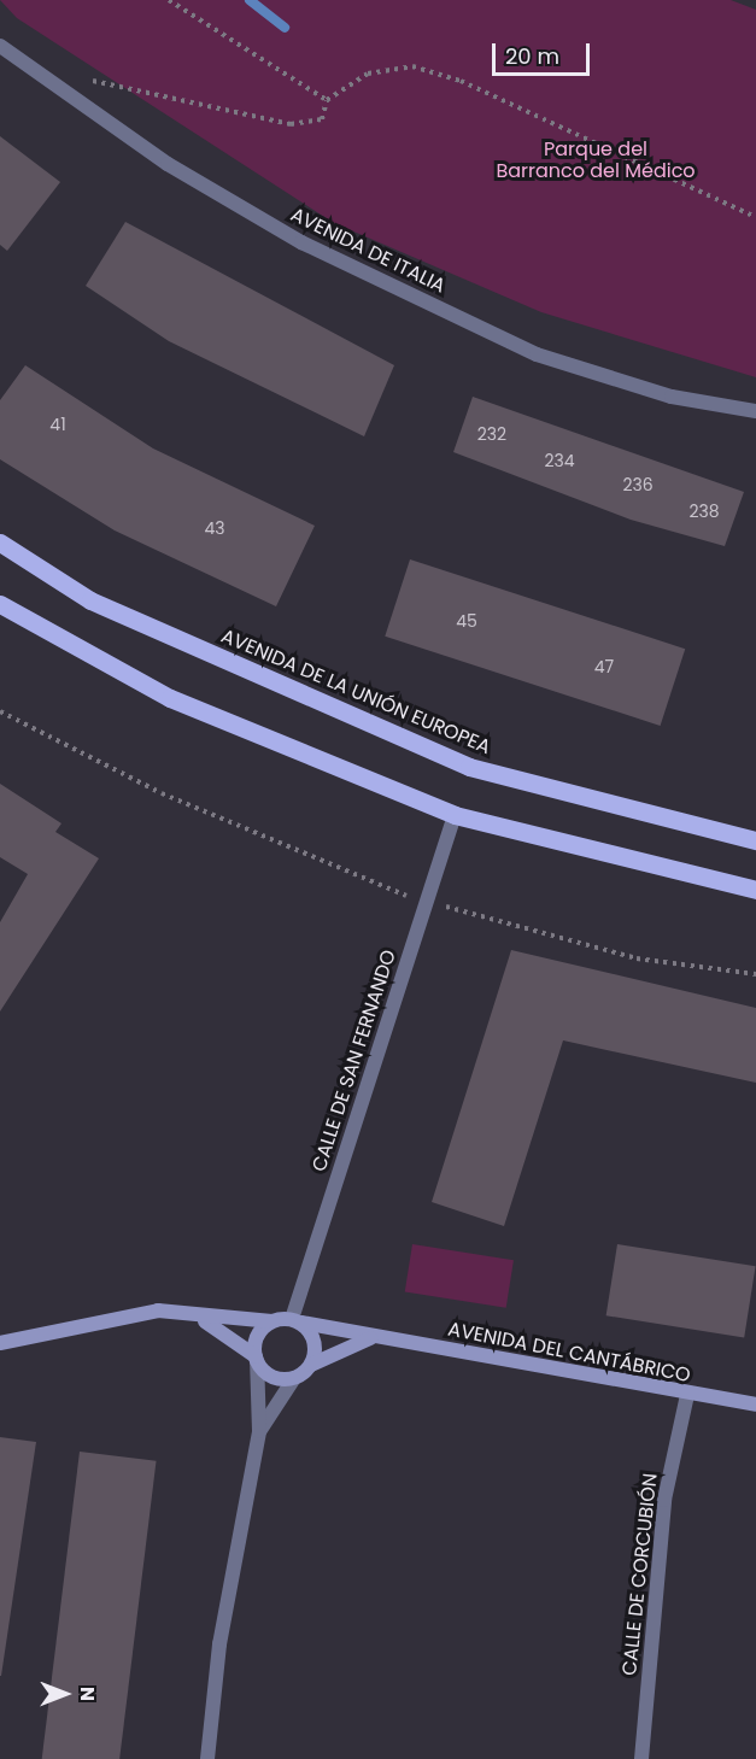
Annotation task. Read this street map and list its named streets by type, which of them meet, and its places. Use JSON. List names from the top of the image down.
{
  "streets": {
    "main road": ["AVENIDA DE LA UNIÓN EUROPEA"],
    "street": [
      "AVENIDA DE ITALIA",
      "CALLE DE SAN FERNANDO",
      "AVENIDA DEL CANTÁBRICO",
      "CALLE DE CORCUBIÓN"
    ]
  },
  "crossings": [
    ["CALLE DE SAN FERNANDO", "AVENIDA DEL CANTÁBRICO"],
    ["AVENIDA DEL CANTÁBRICO", "CALLE DE CORCUBIÓN"]
  ],
  "parks": ["Parque del Barranco del Médico"],
  "house_numbers": [
    "41",
    "232",
    "234",
    "236",
    "238",
    "43",
    "45",
    "47"
  ],
  "scale_bar": "20 m",
  "north": "right"
}
